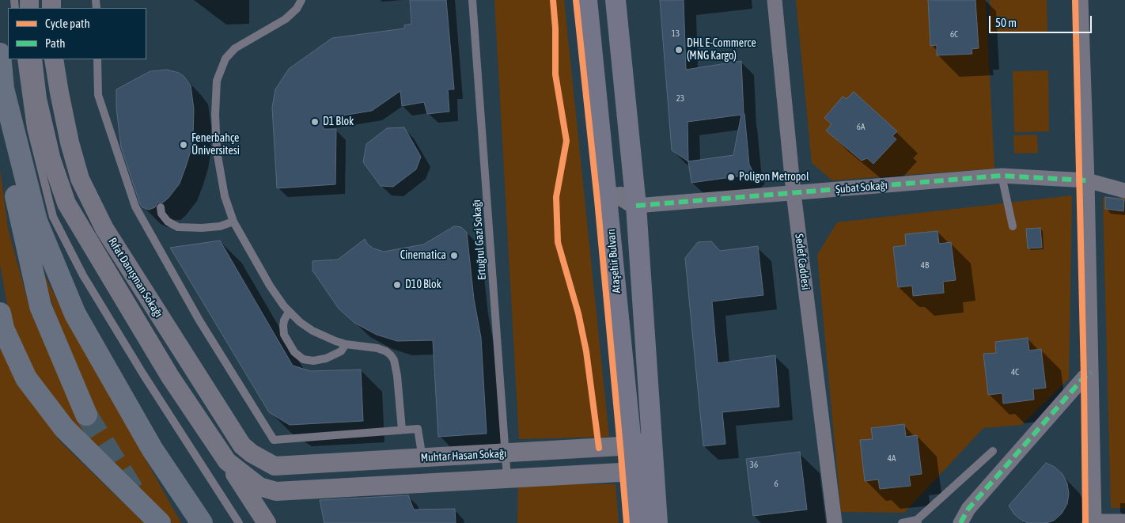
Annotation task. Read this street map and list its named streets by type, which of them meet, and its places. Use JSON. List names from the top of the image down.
{
  "streets": {
    "main road": ["Ataşehir Bulvarı"],
    "street": [
      "Şubat Sokağı",
      "Sedef Caddesi",
      "Rıfat Danışman Sokağı",
      "Muhtar Hasan Sokağı"
    ],
    "lane": ["Ertuğrul Gazi Sokağı"]
  },
  "crossings": [
    ["Şubat Sokağı", "Ataşehir Bulvarı"],
    ["Şubat Sokağı", "Sedef Caddesi"],
    ["Ertuğrul Gazi Sokağı", "Muhtar Hasan Sokağı"],
    ["Ataşehir Bulvarı", "Muhtar Hasan Sokağı"],
    ["Rıfat Danışman Sokağı", "Muhtar Hasan Sokağı"]
  ],
  "places": [
    "DHL E-Commerce (MNG Kargo)",
    "D1 Blok",
    "Fenerbahçe Üniversitesi",
    "Poligon Metropol",
    "Cinematica",
    "D10 Blok"
  ],
  "house_numbers": [
    "13",
    "6C",
    "23",
    "6A",
    "4B",
    "4C",
    "4A",
    "36",
    "6"
  ],
  "legend": ["Cycle path", "Path"],
  "scale_bar": "50 m"
}
